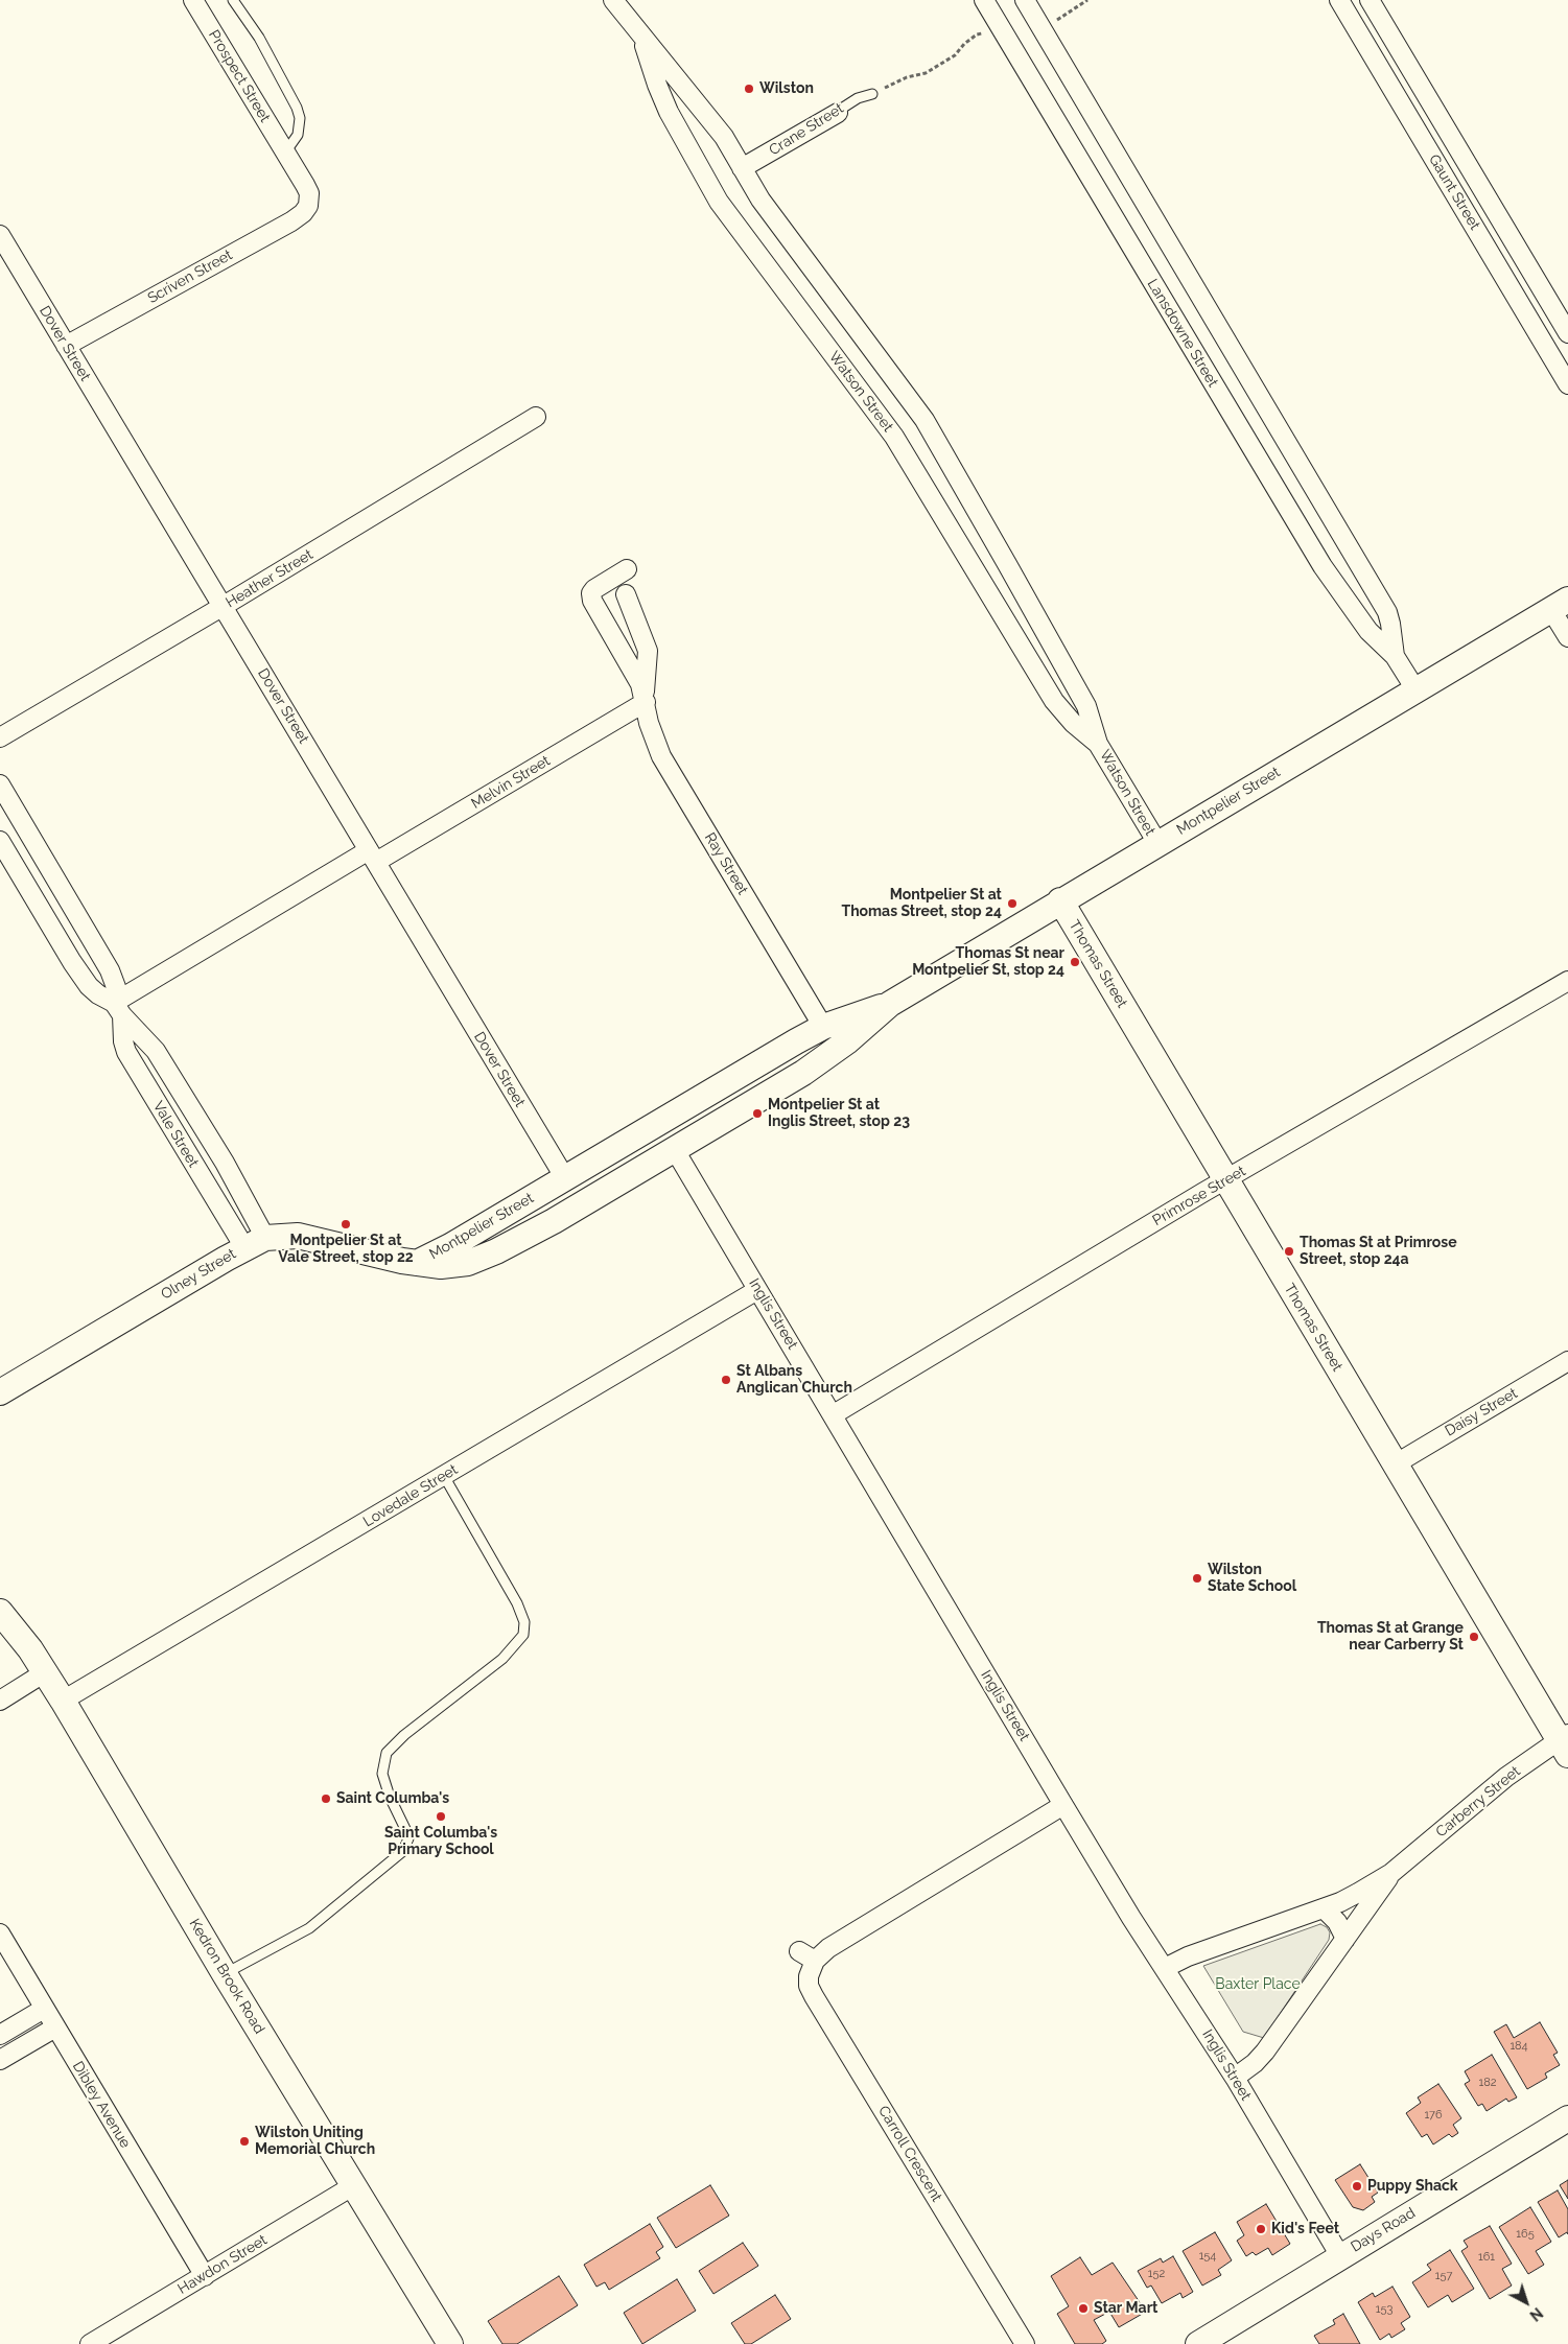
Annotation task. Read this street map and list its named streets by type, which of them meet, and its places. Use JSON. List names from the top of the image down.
{
  "streets": {
    "street": [
      "Prospect Street",
      "Crane Street",
      "Gaunt Street",
      "Scriven Street",
      "Lansdowne Street",
      "Dover Street",
      "Watson Street",
      "Heather Street",
      "Melvin Street",
      "Montpelier Street",
      "Ray Street",
      "Thomas Street",
      "Vale Street",
      "Primrose Street",
      "Olney Street",
      "Inglis Street",
      "Daisy Street",
      "Lovedale Street",
      "Carberry Street",
      "Kedron Brook Road",
      "Dibley Avenue",
      "Carroll Crescent",
      "Days Road",
      "Hawdon Street"
    ]
  },
  "crossings": [
    ["Prospect Street", "Scriven Street"],
    ["Crane Street", "Watson Street"],
    ["Scriven Street", "Dover Street"],
    ["Lansdowne Street", "Montpelier Street"],
    ["Dover Street", "Heather Street"],
    ["Dover Street", "Melvin Street"],
    ["Dover Street", "Montpelier Street"],
    ["Watson Street", "Montpelier Street"],
    ["Melvin Street", "Ray Street"],
    ["Melvin Street", "Vale Street"],
    ["Montpelier Street", "Ray Street"],
    ["Montpelier Street", "Thomas Street"],
    ["Montpelier Street", "Olney Street"],
    ["Montpelier Street", "Inglis Street"],
    ["Thomas Street", "Primrose Street"],
    ["Thomas Street", "Daisy Street"],
    ["Thomas Street", "Carberry Street"],
    ["Vale Street", "Olney Street"],
    ["Primrose Street", "Inglis Street"],
    ["Inglis Street", "Lovedale Street"],
    ["Inglis Street", "Carberry Street"],
    ["Inglis Street", "Carroll Crescent"],
    ["Inglis Street", "Days Road"],
    ["Lovedale Street", "Kedron Brook Road"],
    ["Kedron Brook Road", "Hawdon Street"],
    ["Dibley Avenue", "Hawdon Street"]
  ],
  "parks": ["Baxter Place"],
  "places": [
    "Wilston",
    "Montpelier St at Thomas Street, stop 24",
    "Thomas St near Montpelier St, stop 24",
    "Montpelier St at Inglis Street, stop 23",
    "Montpelier St at Vale Street, stop 22",
    "Thomas St at Primrose Street, stop 24a",
    "St Albans Anglican Church",
    "Wilston State School",
    "Thomas St at Grange near Carberry St",
    "Saint Columba's",
    "Saint Columba's Primary School",
    "Wilston Uniting Memorial Church",
    "Puppy Shack",
    "Kid's Feet",
    "Star Mart"
  ],
  "house_numbers": [
    "184",
    "182",
    "176",
    "165",
    "154",
    "161",
    "152",
    "157",
    "153"
  ],
  "north": "bottom right"
}
